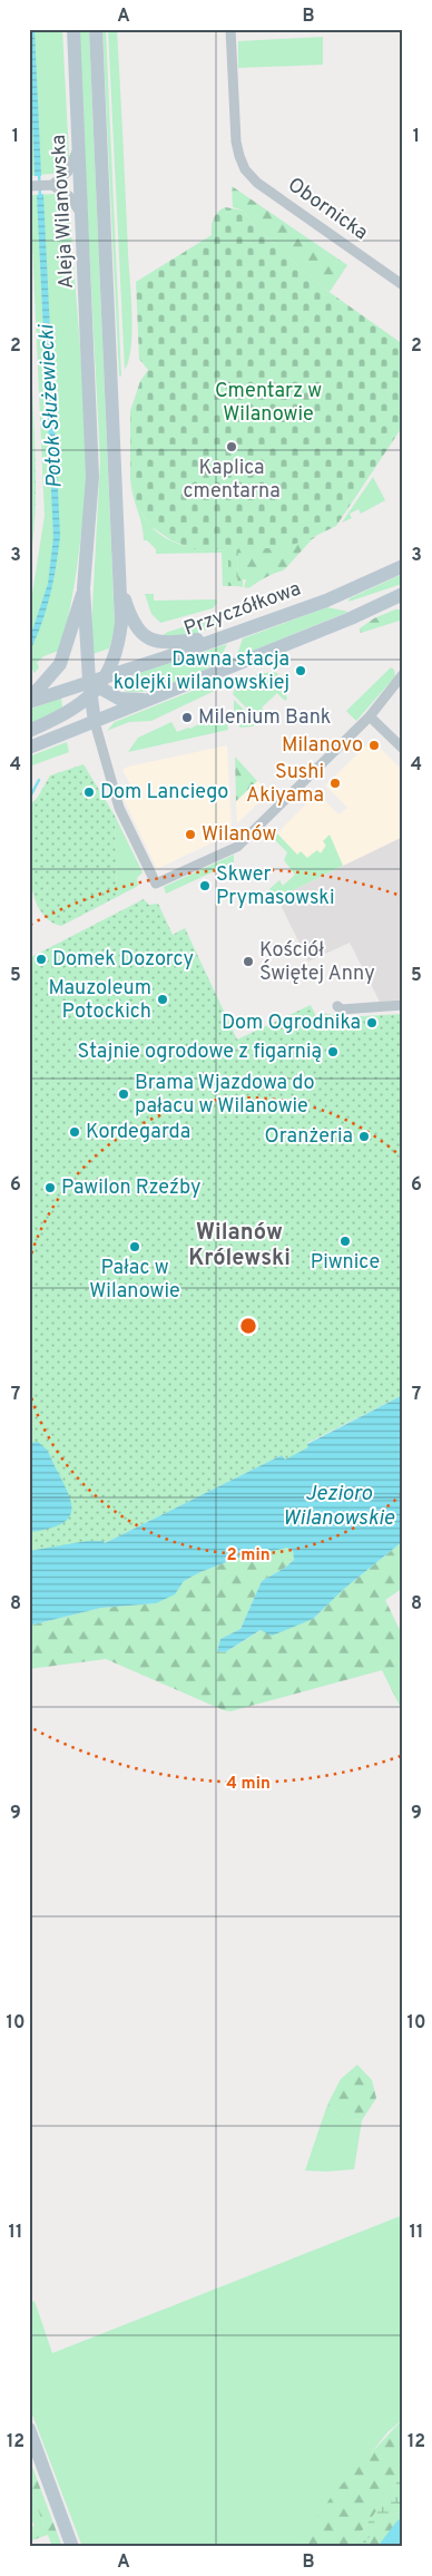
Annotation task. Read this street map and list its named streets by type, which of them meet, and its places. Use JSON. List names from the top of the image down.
{
  "streets": {
    "main road": ["Aleja Wilanowska", "Przyczółkowa"],
    "street": ["Obornicka"]
  },
  "crossings": [
    ["Aleja Wilanowska", "Przyczółkowa"]
  ],
  "districts": ["Wilanów Królewski"],
  "water": ["Potok Służewiecki", "Jezioro Wilanowskie"],
  "parks": ["Cmentarz w Wilanowie"],
  "places": [
    "Kaplica cmentarna",
    "Dawna stacja kolejki wilanowskiej",
    "Milenium Bank",
    "Milanovo",
    "Sushi Akiyama",
    "Dom Lanciego",
    "Wilanów",
    "Skwer Prymasowski",
    "Domek Dozorcy",
    "Kościół Świętej Anny",
    "Mauzoleum Potockich",
    "Dom Ogrodnika",
    "Stajnie ogrodowe z figarnią",
    "Brama Wjazdowa do pałacu w Wilanowie",
    "Kordegarda",
    "Oranżeria",
    "Pawilon Rzeźby",
    "Piwnice",
    "Pałac w Wilanowie"
  ],
  "grid": {
    "columns": ["A", "B"],
    "rows": [
      "1",
      "2",
      "3",
      "4",
      "5",
      "6",
      "7",
      "8",
      "9",
      "10",
      "11",
      "12"
    ]
  },
  "rings": ["2 min", "4 min"]
}
